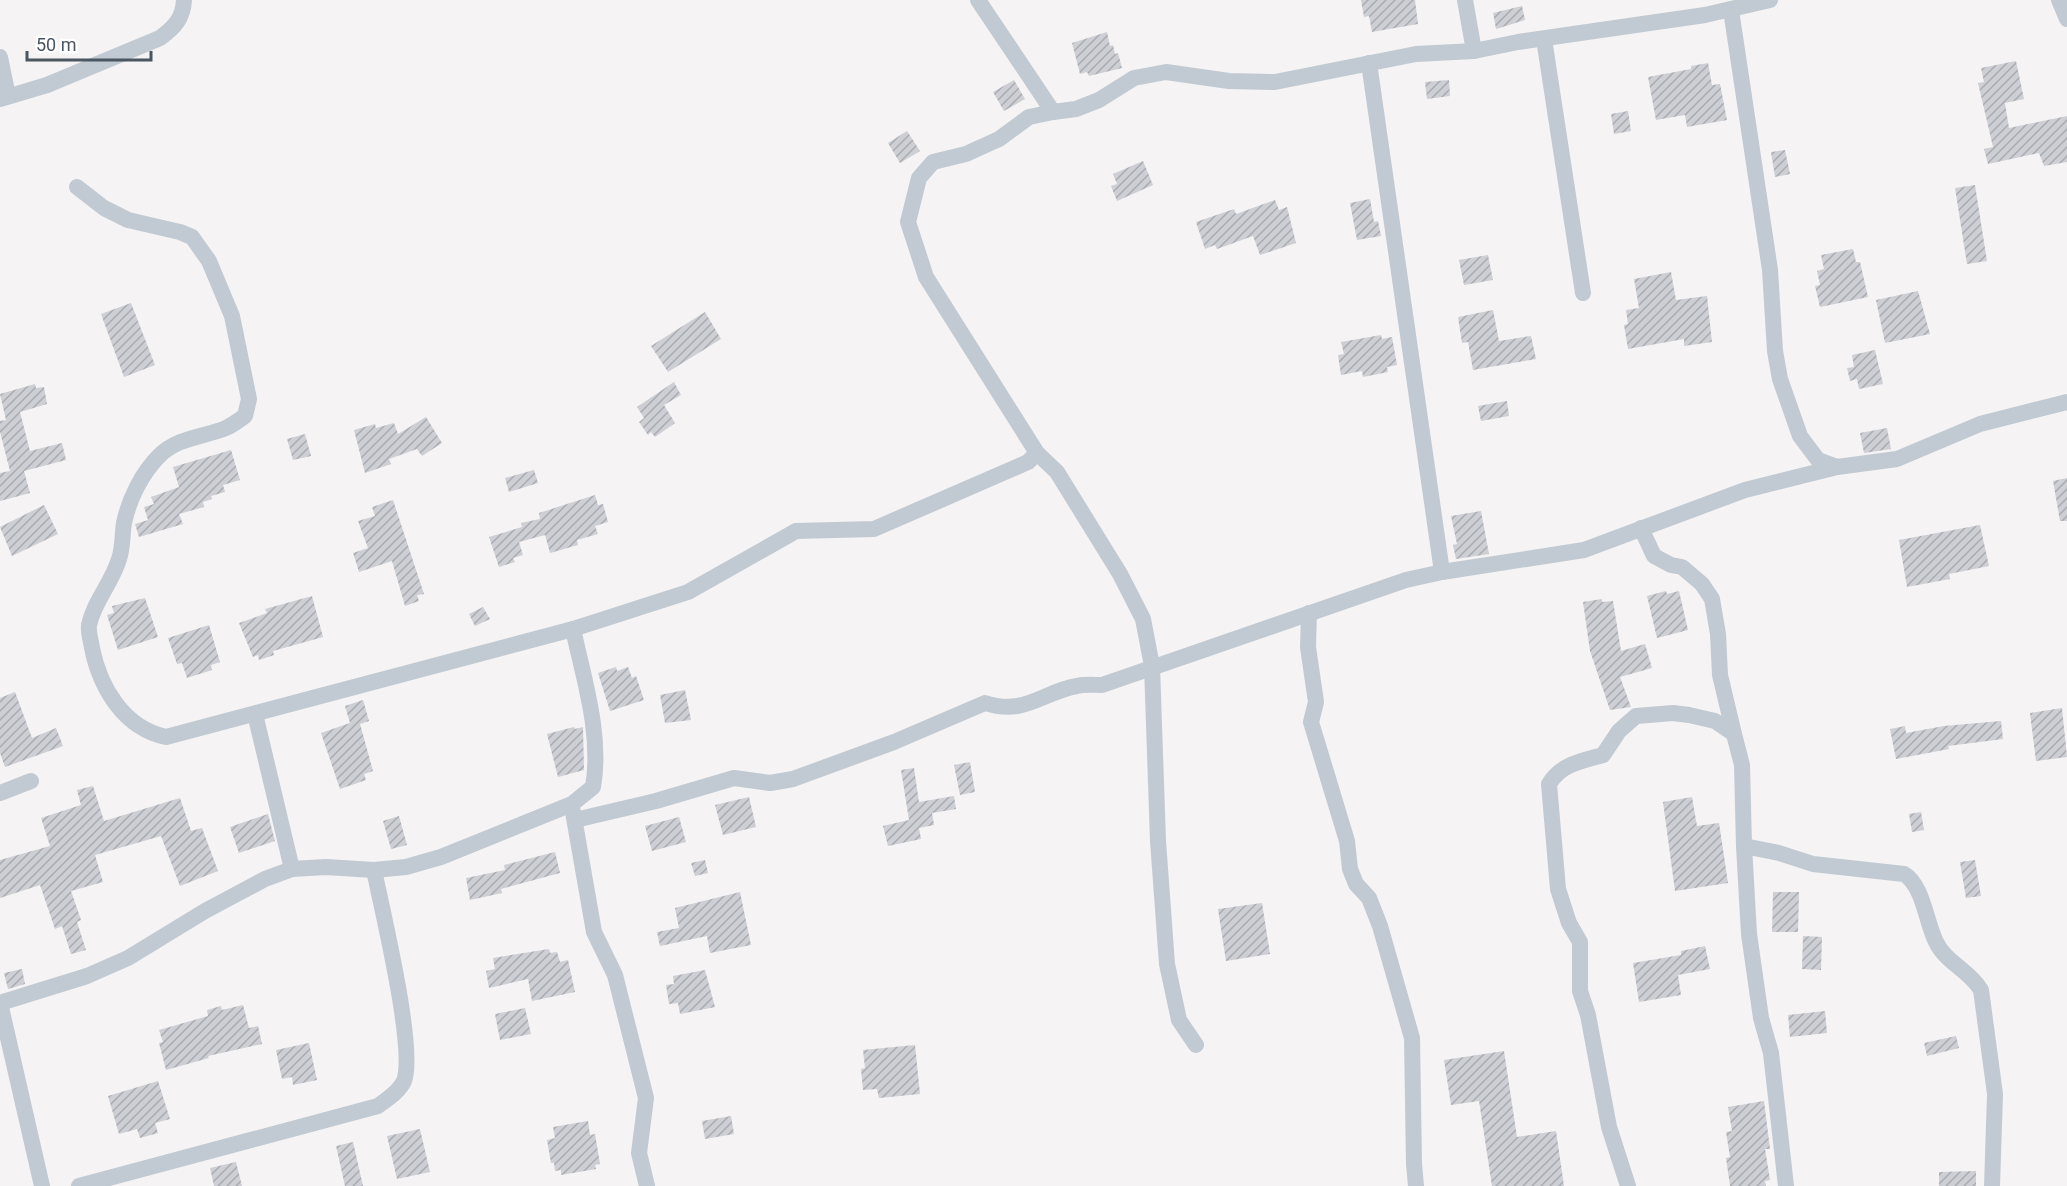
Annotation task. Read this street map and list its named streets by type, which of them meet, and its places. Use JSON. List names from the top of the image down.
{
  "scale_bar": "50 m"
}
